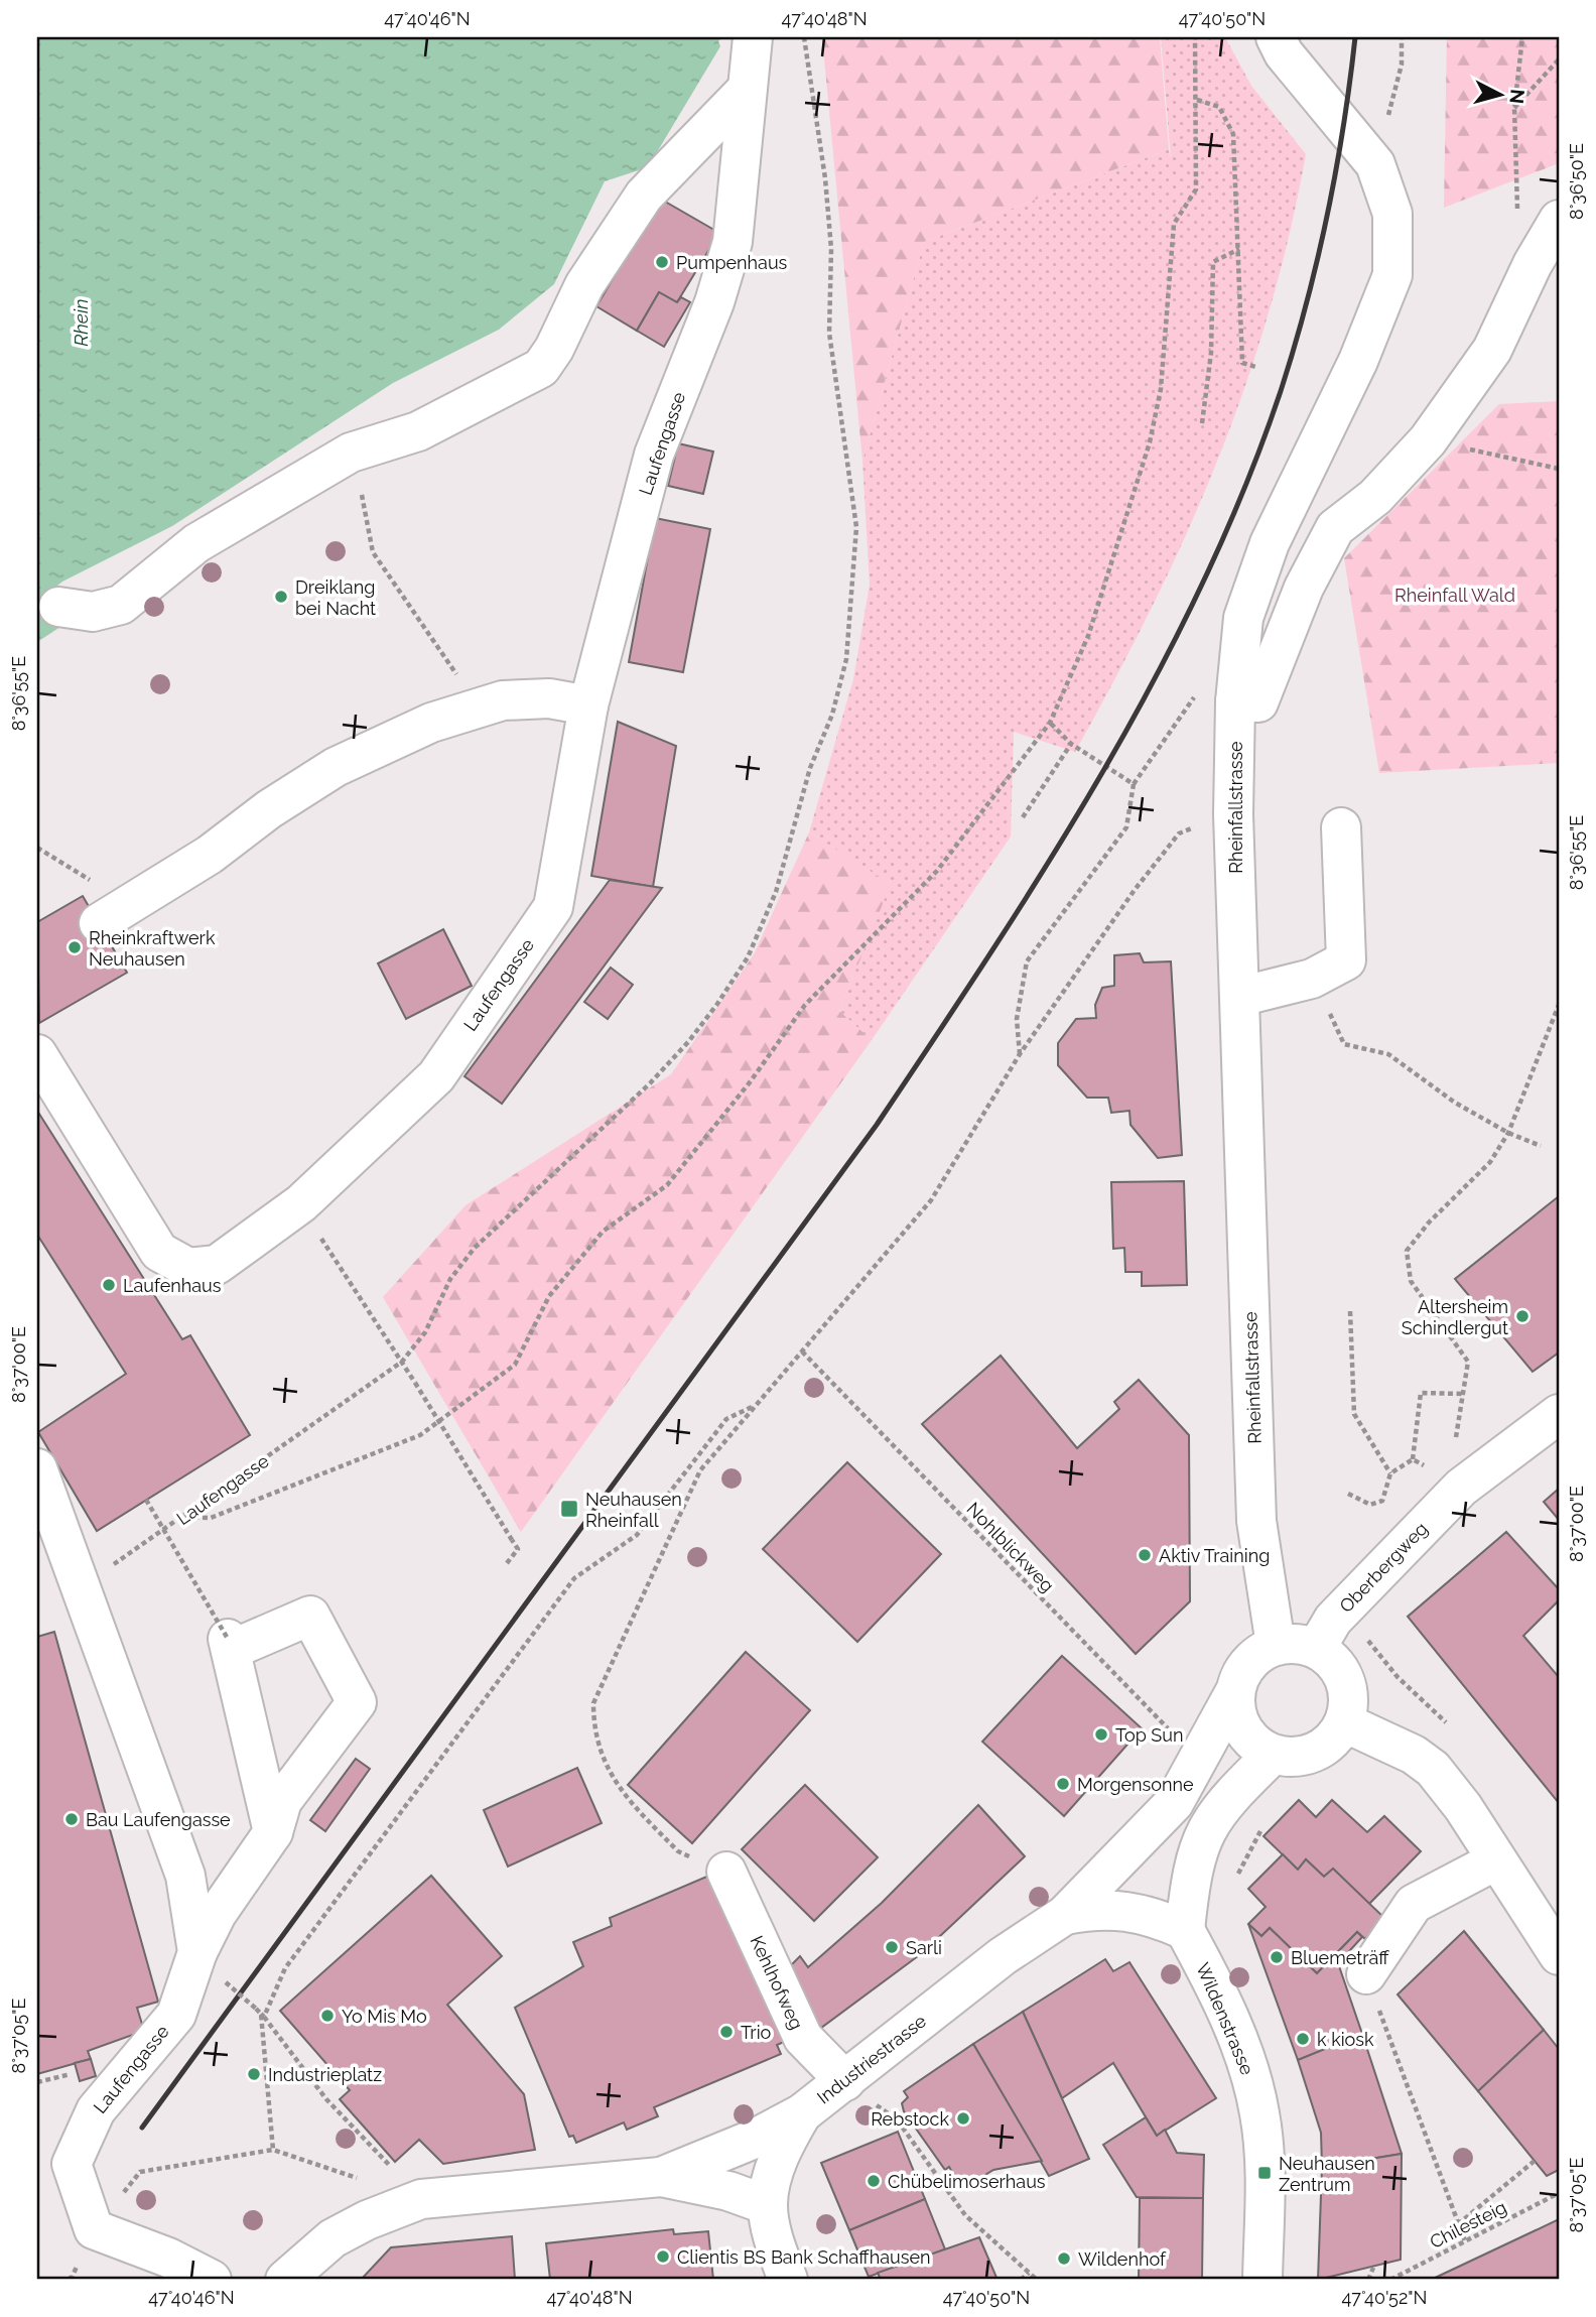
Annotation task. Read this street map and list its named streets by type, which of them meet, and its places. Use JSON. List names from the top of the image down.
{
  "streets": {
    "street": [
      "Laufengasse",
      "Rheinfallstrasse",
      "Oberbergweg",
      "Kehlhofweg",
      "Wildenstrasse",
      "Industriestrasse"
    ],
    "path": ["Nohlblickweg", "Chilesteig"]
  },
  "crossings": [
    ["Rheinfallstrasse", "Oberbergweg"],
    ["Rheinfallstrasse", "Industriestrasse"],
    ["Nohlblickweg", "Industriestrasse"],
    ["Oberbergweg", "Industriestrasse"],
    ["Kehlhofweg", "Industriestrasse"],
    ["Wildenstrasse", "Industriestrasse"]
  ],
  "water": ["Rhein"],
  "parks": ["Rheinfall Wald"],
  "places": {
    "other": [
      "Pumpenhaus",
      "Dreiklang bei Nacht",
      "Rheinkraftwerk Neuhausen",
      "Laufenhaus",
      "Altersheim Schindlergut",
      "Aktiv Training",
      "Top Sun",
      "Morgensonne",
      "Bau Laufengasse",
      "Sarli",
      "Bluemeträff",
      "Yo Mis Mo",
      "Trio",
      "k kiosk",
      "Industrieplatz",
      "Rebstock",
      "Chübelimoserhaus",
      "Clientis BS Bank Schaffhausen",
      "Wildenhof"
    ],
    "transit": ["Neuhausen Rheinfall", "Neuhausen Zentrum"]
  },
  "north": "right",
  "coordinates": [
    "47°40'46\"N",
    "47°40'48\"N",
    "47°40'50\"N",
    "8°36'50\"E",
    "8°36'55\"E",
    "8°37'00\"E",
    "8°37'05\"E",
    "47°40'52\"N"
  ]
}
